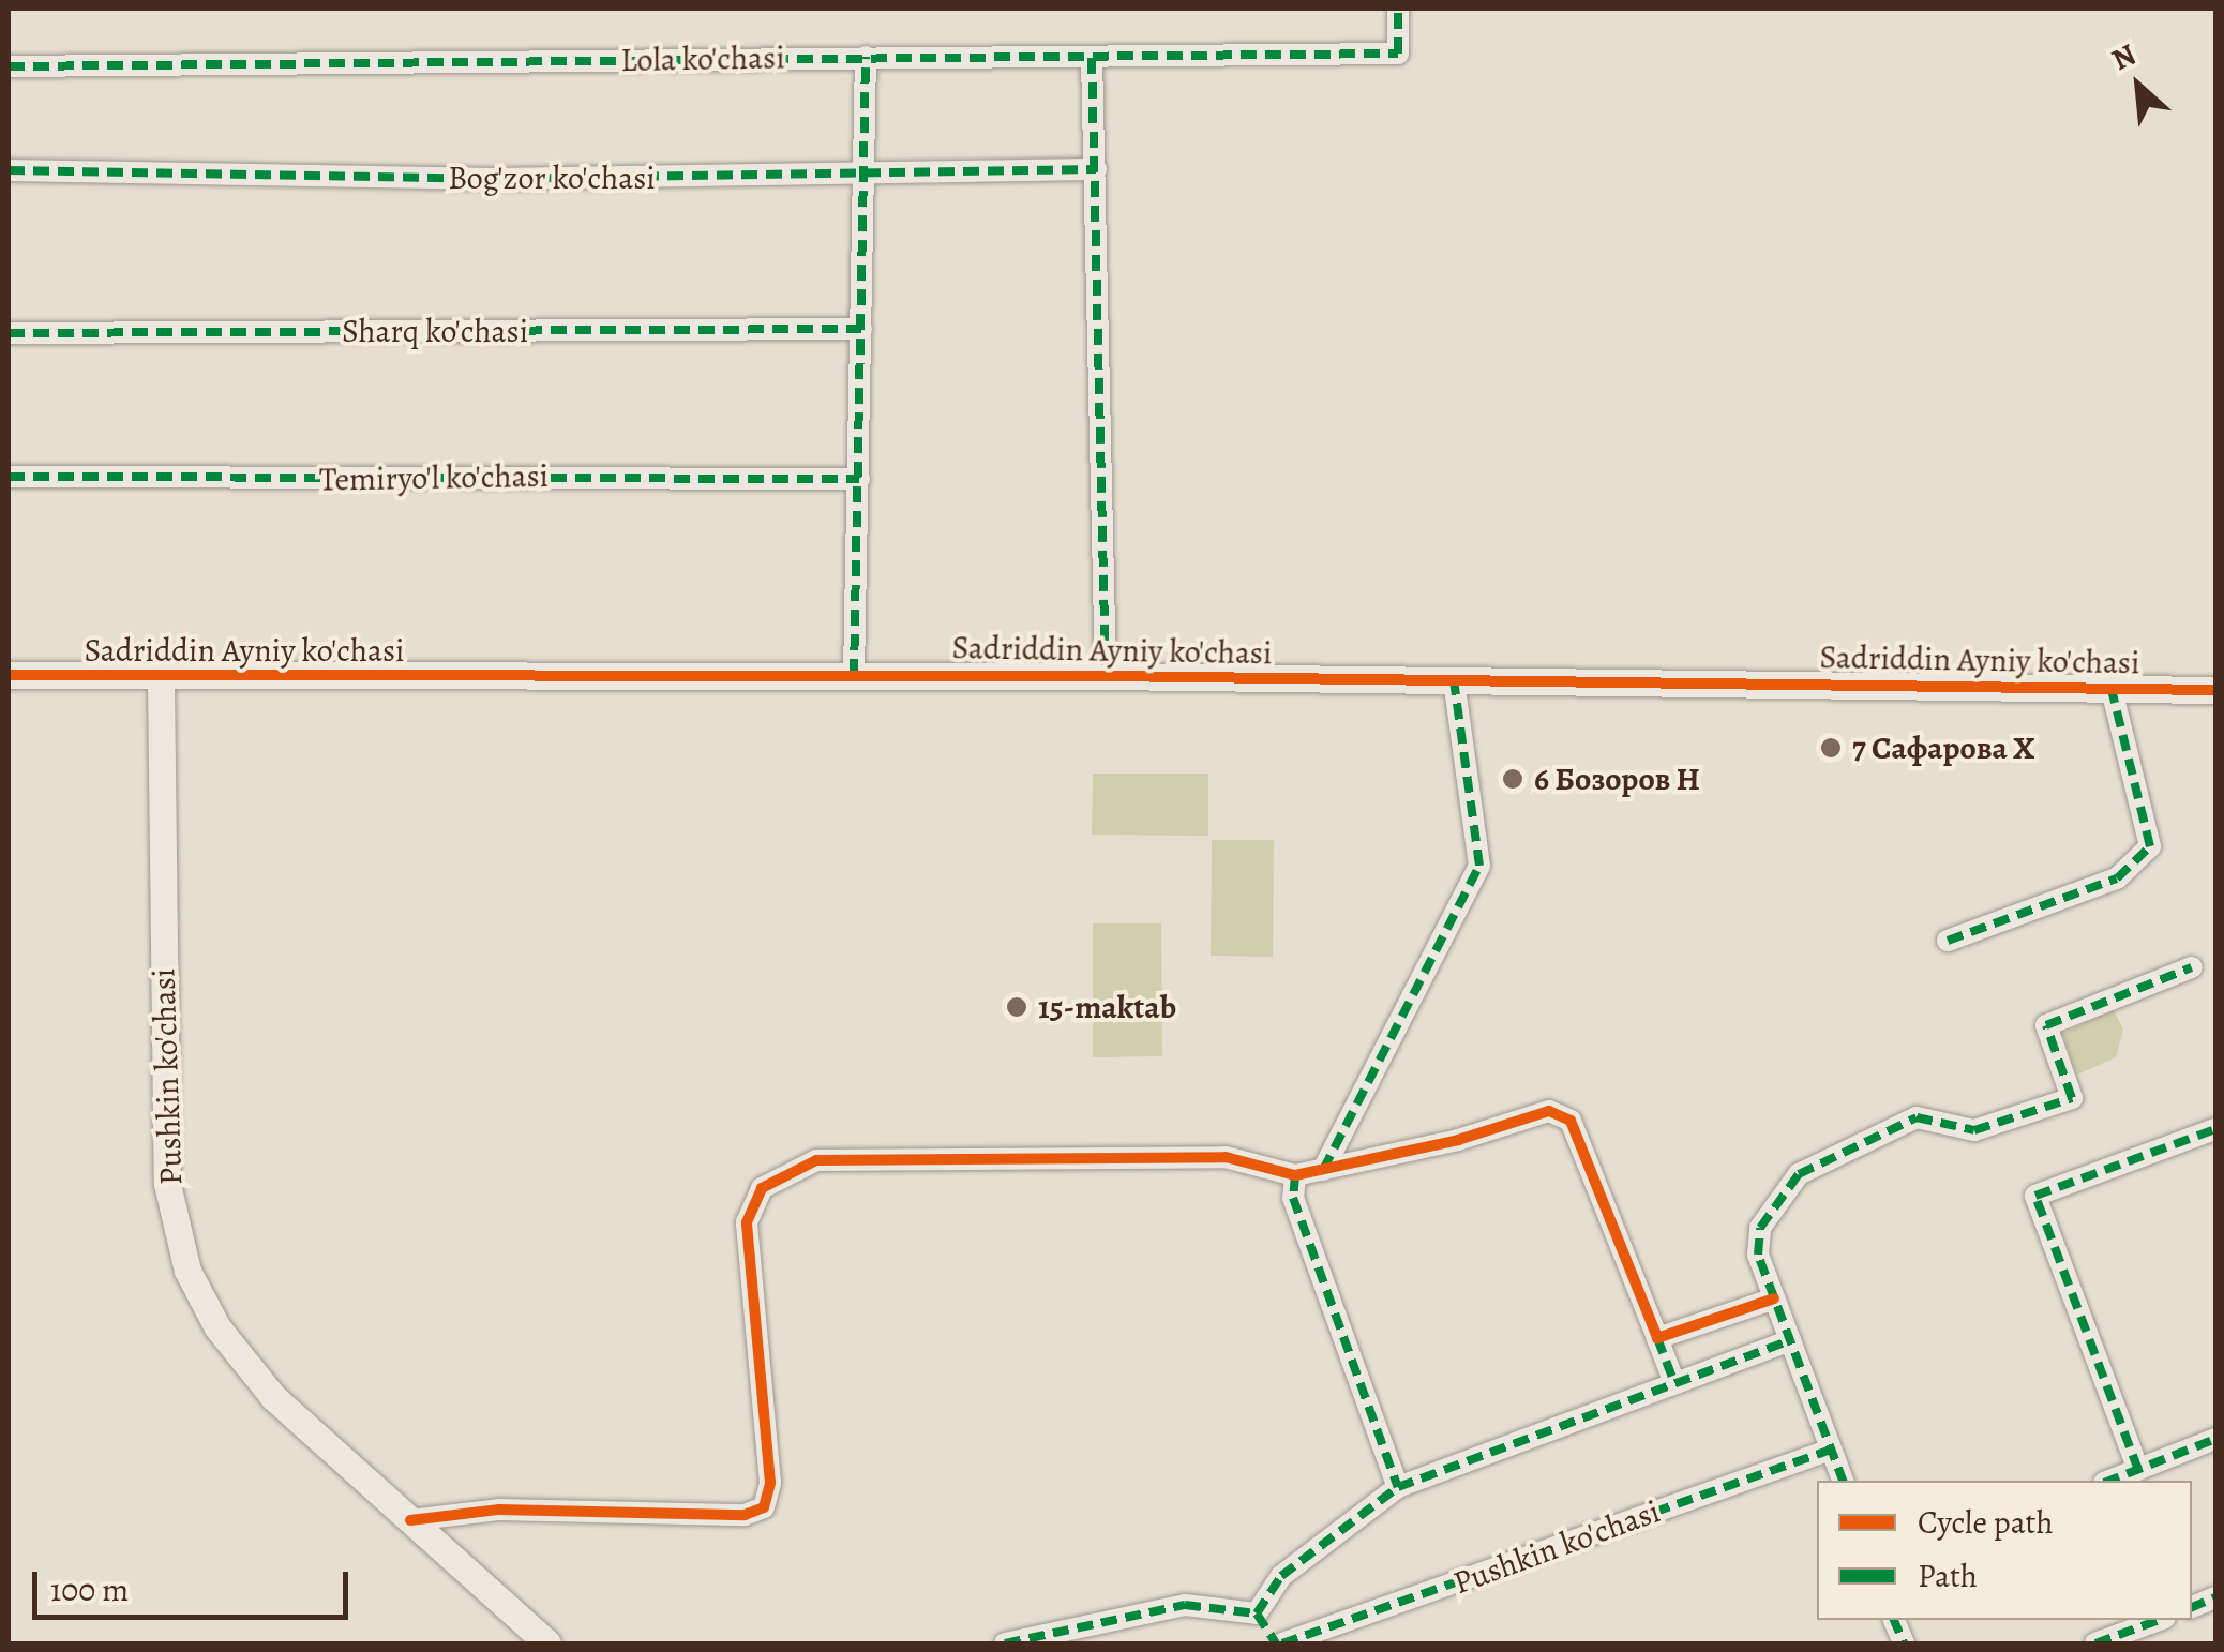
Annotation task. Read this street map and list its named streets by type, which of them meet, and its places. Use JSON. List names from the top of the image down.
{
  "streets": {
    "street": [
      "Lola ko'chasi",
      "Bog'zor ko'chasi",
      "Sharq ko'chasi",
      "Temiryo'l ko'chasi",
      "Sadriddin Ayniy ko'chasi",
      "Pushkin ko'chasi"
    ]
  },
  "crossings": [
    ["Sadriddin Ayniy ko'chasi", "Pushkin ko'chasi"]
  ],
  "places": ["7 Сафарова Х", "6 Бозоров Н", "15-maktab"],
  "legend": ["Cycle path", "Path"],
  "scale_bar": "100 m",
  "north": "top left"
}
